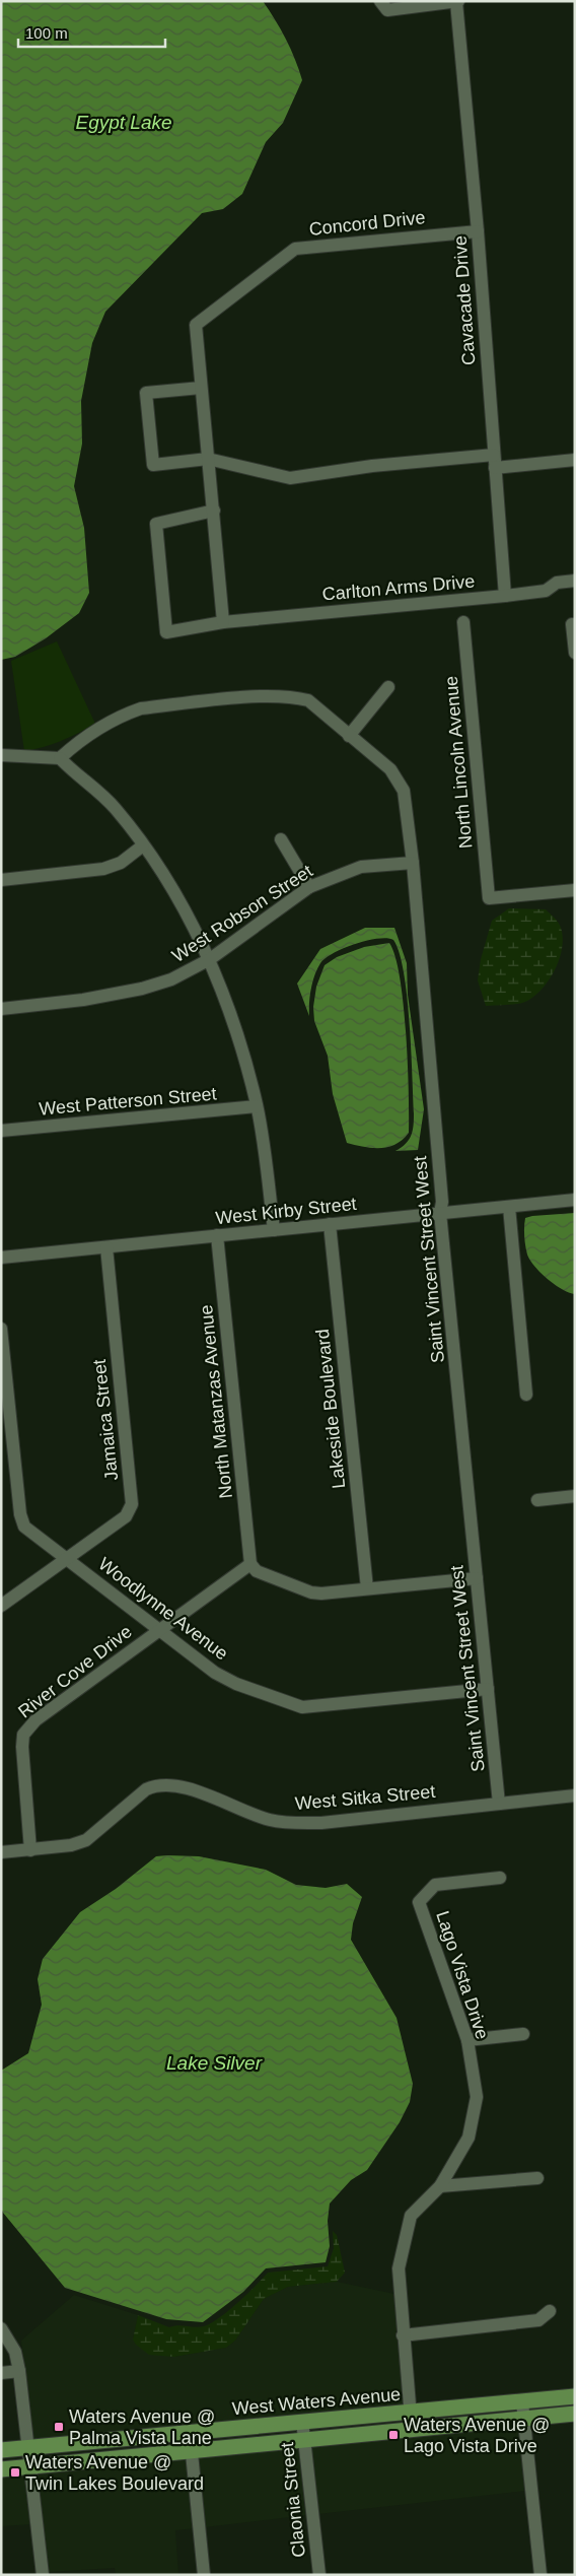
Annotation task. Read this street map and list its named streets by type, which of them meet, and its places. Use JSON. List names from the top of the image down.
{
  "streets": {
    "main road": ["West Waters Avenue"],
    "street": [
      "Concord Drive",
      "Cavacade Drive",
      "Carlton Arms Drive",
      "North Lincoln Avenue",
      "West Robson Street",
      "West Patterson Street",
      "West Kirby Street",
      "Saint Vincent Street West",
      "North Matanzas Avenue",
      "Lakeside Boulevard",
      "Jamaica Street",
      "Woodlynne Avenue",
      "River Cove Drive",
      "West Sitka Street",
      "Lago Vista Drive",
      "Claonia Street"
    ]
  },
  "crossings": [
    ["Concord Drive", "Cavacade Drive"],
    ["Cavacade Drive", "Carlton Arms Drive"],
    ["West Robson Street", "Saint Vincent Street West"],
    ["West Kirby Street", "Saint Vincent Street West"],
    ["West Kirby Street", "North Matanzas Avenue"],
    ["West Kirby Street", "Lakeside Boulevard"],
    ["West Kirby Street", "Jamaica Street"],
    ["Saint Vincent Street West", "Woodlynne Avenue"],
    ["Saint Vincent Street West", "West Sitka Street"],
    ["North Matanzas Avenue", "River Cove Drive"],
    ["Jamaica Street", "Woodlynne Avenue"],
    ["Woodlynne Avenue", "River Cove Drive"],
    ["River Cove Drive", "West Sitka Street"],
    ["Lago Vista Drive", "West Waters Avenue"],
    ["West Waters Avenue", "Claonia Street"]
  ],
  "water": ["Egypt Lake", "Lake Silver"],
  "places": {
    "transit": ["Waters Avenue @ Palma Vista Lane", "Waters Avenue @ Lago Vista Drive", "Waters Avenue @ Twin Lakes Boulevard"]
  },
  "scale_bar": "100 m"
}
